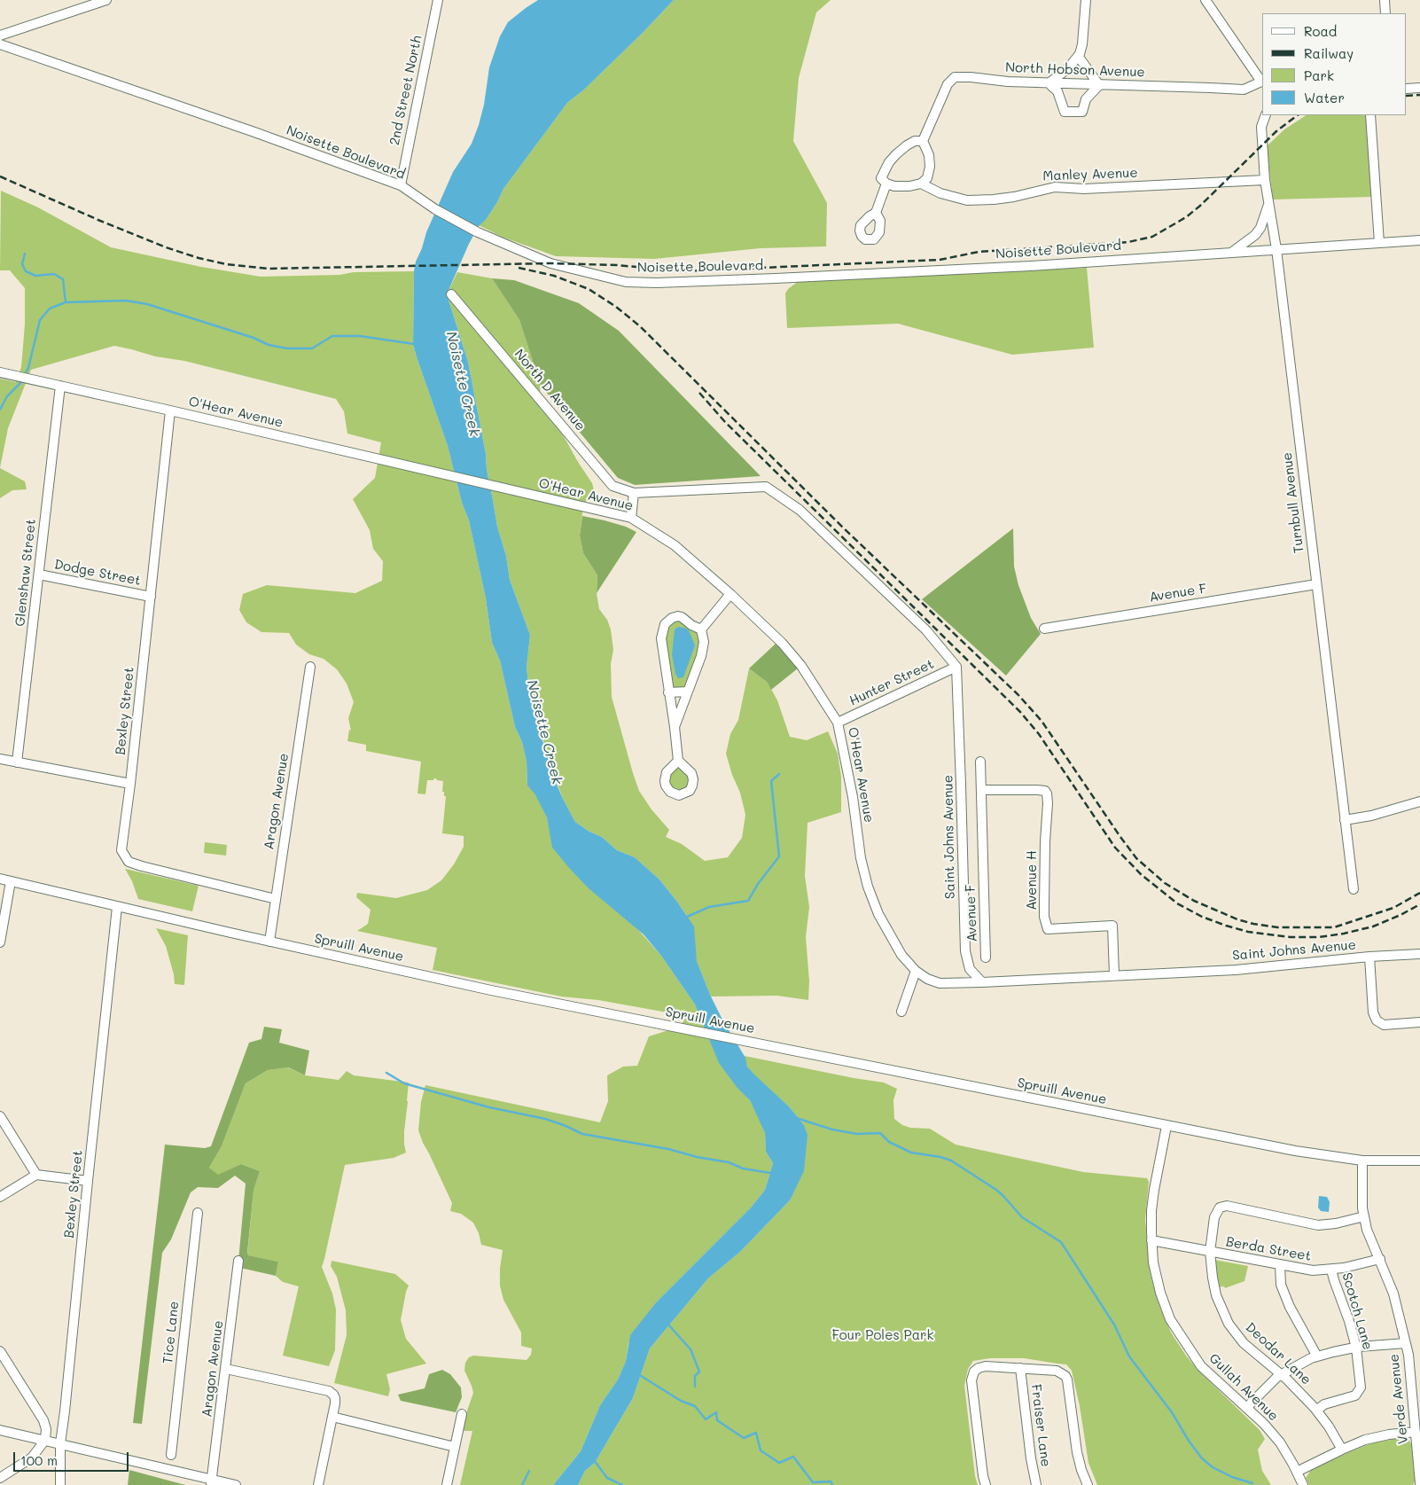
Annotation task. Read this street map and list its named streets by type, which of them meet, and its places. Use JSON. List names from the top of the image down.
{
  "streets": {
    "street": [
      "North Hobson Avenue",
      "2nd Street North",
      "Noisette Boulevard",
      "Manley Avenue",
      "North D Avenue",
      "O'Hear Avenue",
      "Turnbull Avenue",
      "Glenshaw Street",
      "Dodge Street",
      "Avenue F",
      "Hunter Street",
      "Bexley Street",
      "Aragon Avenue",
      "Saint Johns Avenue",
      "Avenue H",
      "Spruill Avenue",
      "Berda Street",
      "Scotch Lane",
      "Tice Lane",
      "Deodar Lane",
      "Gullah Avenue",
      "Verde Avenue",
      "Fraiser Lane"
    ]
  },
  "crossings": [
    ["North Hobson Avenue", "Manley Avenue"],
    ["2nd Street North", "Noisette Boulevard"],
    ["Noisette Boulevard", "Turnbull Avenue"],
    ["Manley Avenue", "Turnbull Avenue"],
    ["O'Hear Avenue", "Glenshaw Street"],
    ["O'Hear Avenue", "Hunter Street"],
    ["O'Hear Avenue", "Bexley Street"],
    ["O'Hear Avenue", "Saint Johns Avenue"],
    ["Turnbull Avenue", "Avenue F"],
    ["Glenshaw Street", "Dodge Street"],
    ["Dodge Street", "Bexley Street"],
    ["Avenue F", "Avenue H"],
    ["Hunter Street", "Saint Johns Avenue"],
    ["Bexley Street", "Aragon Avenue"],
    ["Bexley Street", "Spruill Avenue"],
    ["Aragon Avenue", "Spruill Avenue"],
    ["Saint Johns Avenue", "Avenue H"],
    ["Spruill Avenue", "Gullah Avenue"],
    ["Spruill Avenue", "Verde Avenue"],
    ["Berda Street", "Scotch Lane"],
    ["Berda Street", "Deodar Lane"],
    ["Berda Street", "Gullah Avenue"],
    ["Berda Street", "Verde Avenue"],
    ["Scotch Lane", "Deodar Lane"],
    ["Deodar Lane", "Verde Avenue"]
  ],
  "water": ["Noisette Creek"],
  "parks": ["Four Poles Park"],
  "legend": [
    "Road",
    "Railway",
    "Park",
    "Water"
  ],
  "scale_bar": "100 m"
}
